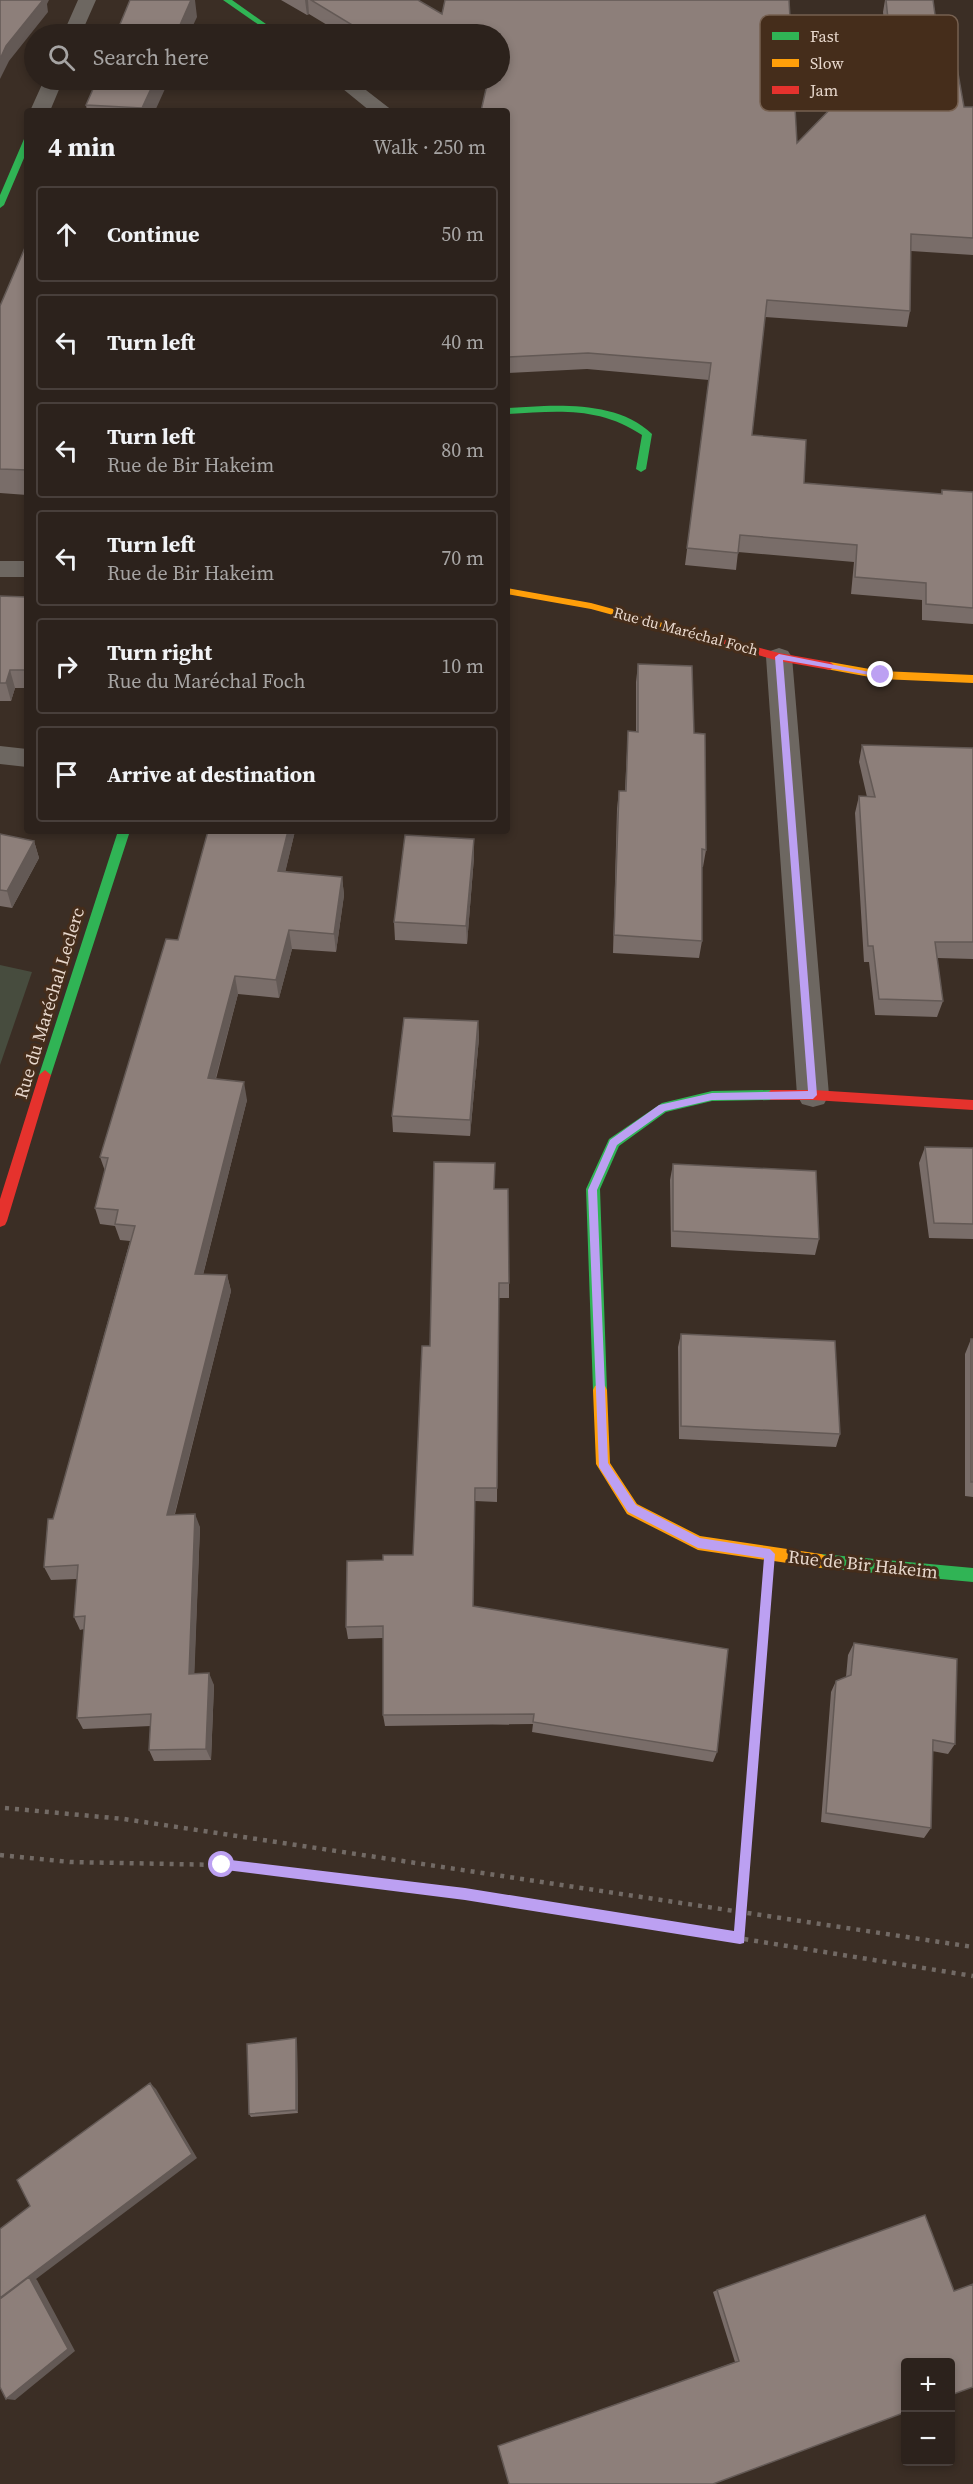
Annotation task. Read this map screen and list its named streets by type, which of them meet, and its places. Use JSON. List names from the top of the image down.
{
  "streets": {
    "street": ["Rue du Maréchal Foch", "Rue du Maréchal Leclerc", "Rue de Bir Hakeim"]
  },
  "legend": ["Fast", "Slow", "Jam"],
  "page": {
    "search": "Search here",
    "heading": ["4 min", "Walk · 250 m"],
    "list": [
      ["Continue", "50 m"],
      ["Turn left", "40 m"],
      ["Turn left", "Rue de Bir Hakeim", "80 m"],
      ["Turn left", "Rue de Bir Hakeim", "70 m"],
      ["Turn right", "Rue du Maréchal Foch", "10 m"],
      "Arrive at destination"
    ],
    "map_buttons": ["+", "−"]
  }
}
